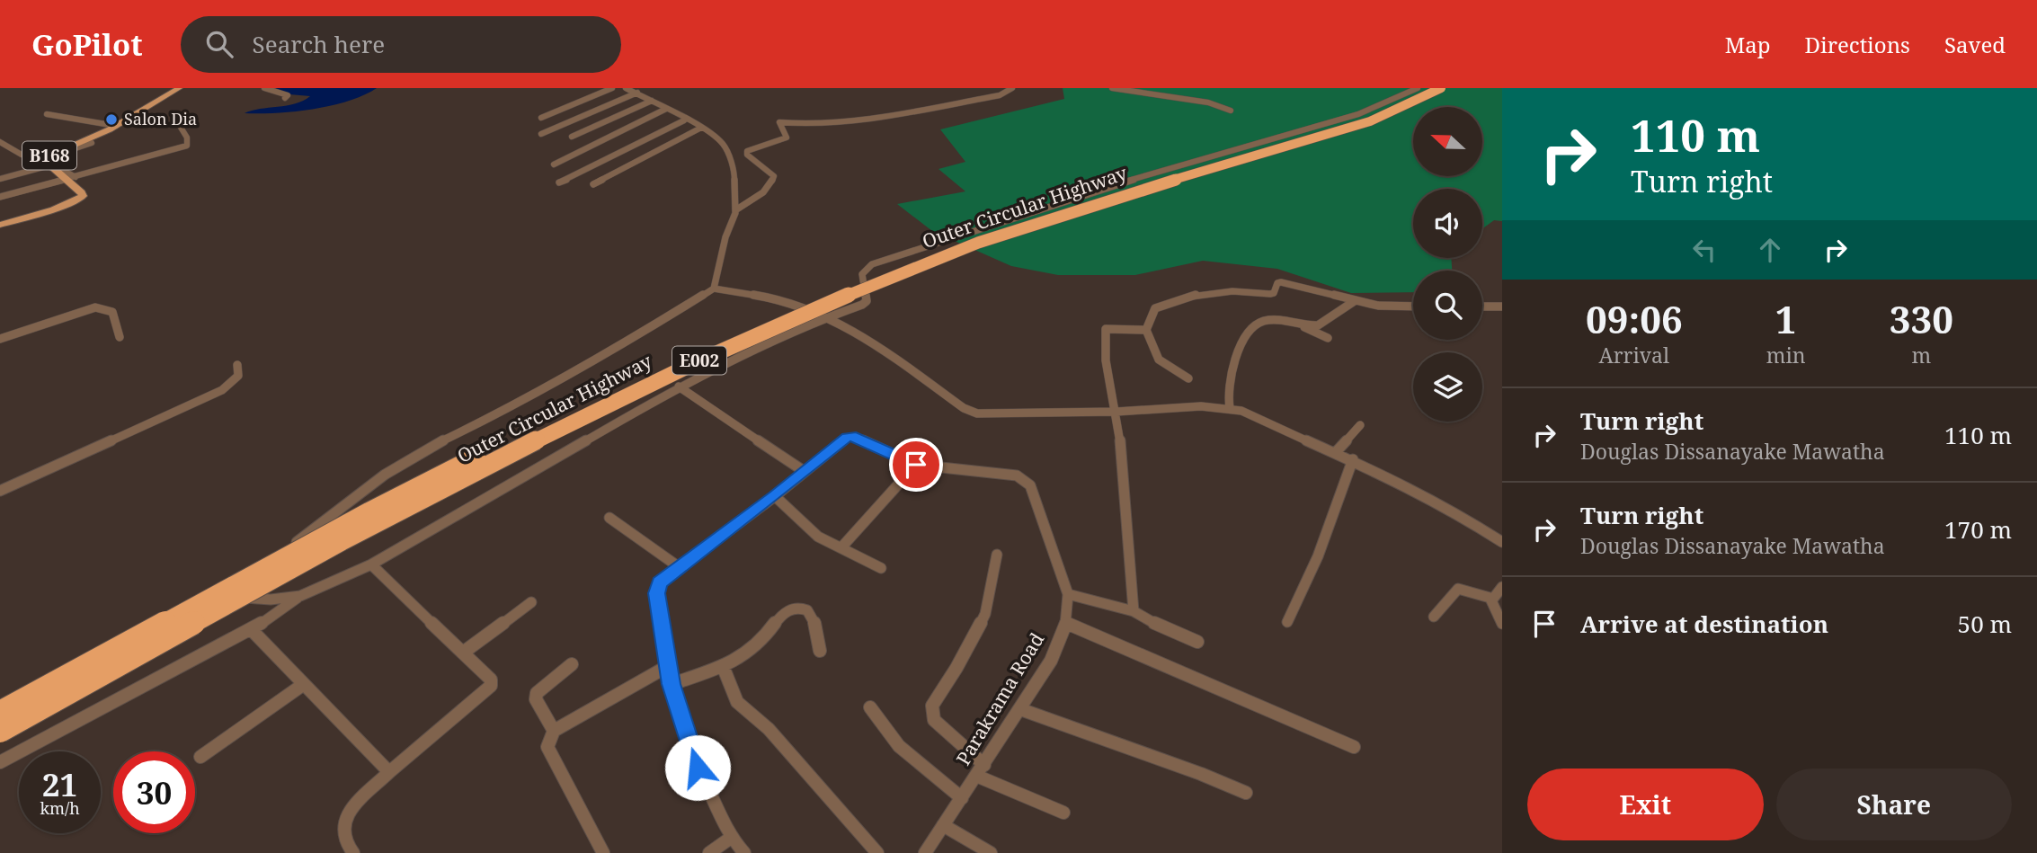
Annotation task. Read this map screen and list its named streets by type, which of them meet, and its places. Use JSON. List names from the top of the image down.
{
  "streets": {
    "highway": ["Outer Circular Highway", "E002"],
    "main road": ["B168"],
    "street": ["Parakrama Road"]
  },
  "places": ["Salon Dia"],
  "north": "left",
  "page": {
    "header": "GoPilot",
    "search": "Search here",
    "nav": ["Map", "Directions", "Saved"],
    "turn": ["110 m", "Turn right"],
    "eta": [
      "09:06",
      "Arrival",
      "1",
      "min",
      "330",
      "m"
    ],
    "list": [
      {
        "name": "Turn right",
        "note": "Douglas Dissanayake Mawatha",
        "value": "110 m"
      },
      {
        "name": "Turn right",
        "note": "Douglas Dissanayake Mawatha",
        "value": "170 m"
      },
      {
        "name": "Arrive at destination",
        "value": "50 m"
      }
    ],
    "speed": "21 km/h",
    "limit": "30",
    "buttons": ["Exit", "Share"]
  }
}
